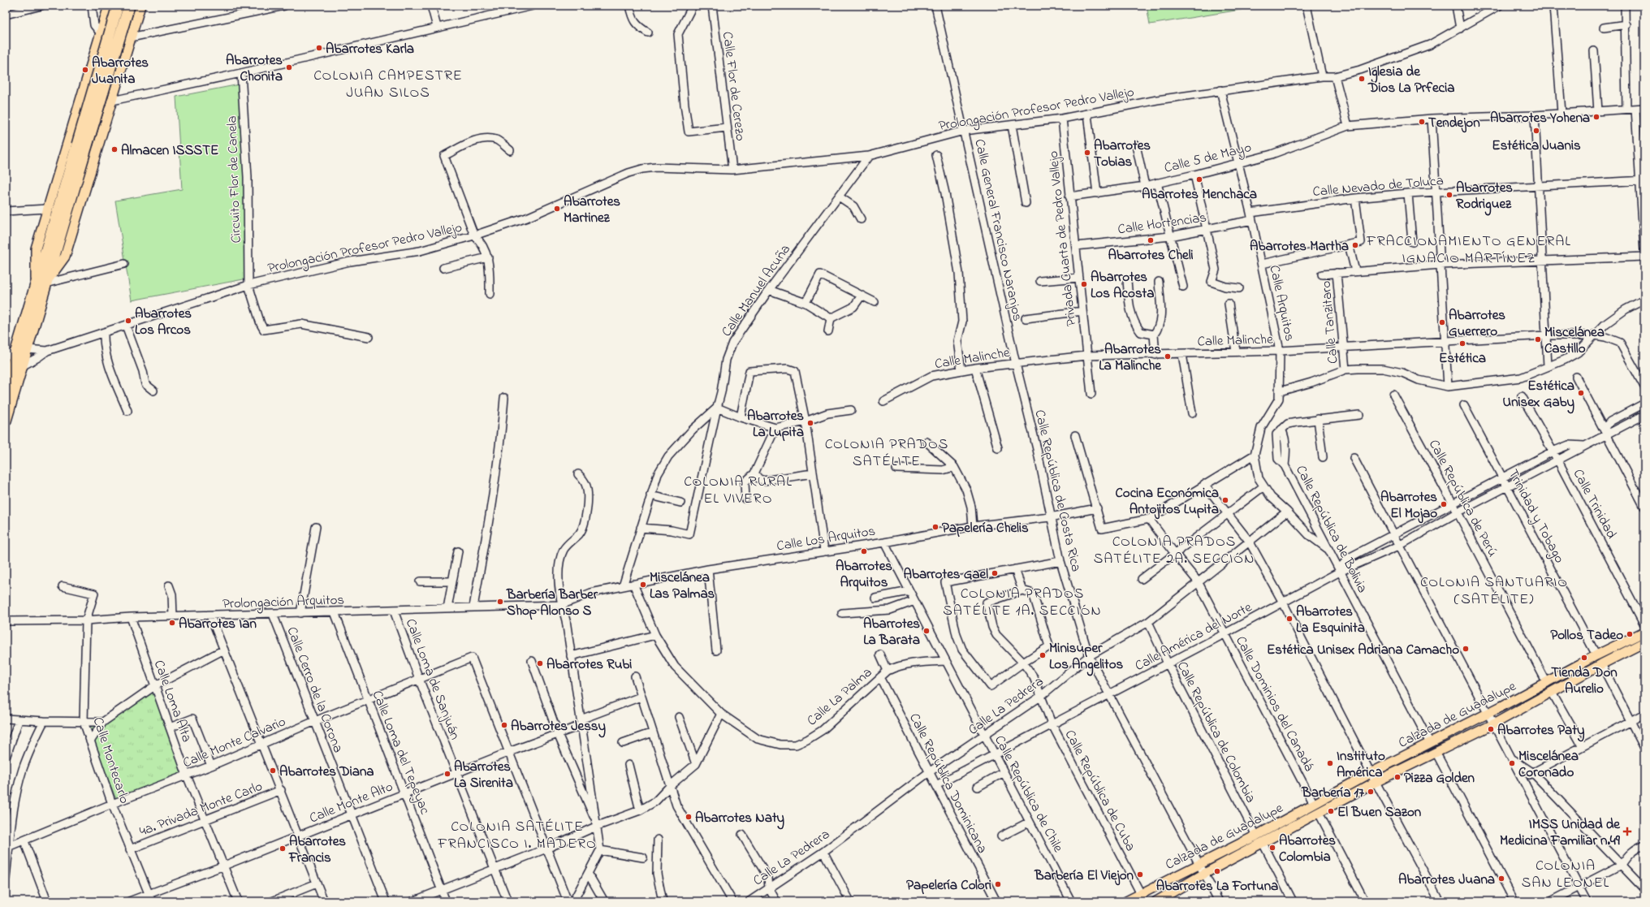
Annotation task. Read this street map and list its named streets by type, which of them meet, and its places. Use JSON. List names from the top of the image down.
{
  "streets": {
    "main road": ["Calzada de Guadalupe"],
    "street": [
      "Calle Flor de Cerezo",
      "Prolongación Profesor Pedro Vallejo",
      "Calle 5 de Mayo",
      "Circuito Flor de Canela",
      "Calle Nevado de Toluca",
      "Calle Hortencias",
      "Calle General Francisco Naranjos",
      "Privada Cuarta de Pedro Vallejo",
      "Calle Manuel Acuña",
      "Calle Arquitos",
      "Calle Tanzitaro",
      "Calle Malinche",
      "Calle República de Costa Rica",
      "Calle República de Perú",
      "Calle Trinidad",
      "Trinidad y Tobago",
      "Calle República de Bolivia",
      "Calle Los Arquitos",
      "Prolongación Arquitos",
      "Calle América del Norte",
      "Calle Loma de Sanjuán",
      "Calle Cerro de la Corona",
      "Calle La Palma",
      "Calle Loma Alta",
      "Calle Dominios del Canadá",
      "Calle La Pedrera",
      "Calle República de Colombia",
      "Calle Monte Calvario",
      "Calle Loma del Tepeyac",
      "Calle Montecarlo",
      "Calle República Dominicana",
      "Calle República de Cuba",
      "Calle República de Chile",
      "Calle Monte Alto",
      "4a. Privada Monte Carlo"
    ]
  },
  "crossings": [
    ["Calle Flor de Cerezo", "Prolongación Profesor Pedro Vallejo"],
    ["Prolongación Profesor Pedro Vallejo", "Circuito Flor de Canela"],
    ["Prolongación Profesor Pedro Vallejo", "Calle General Francisco Naranjos"],
    ["Prolongación Profesor Pedro Vallejo", "Privada Cuarta de Pedro Vallejo"],
    ["Prolongación Profesor Pedro Vallejo", "Calle Manuel Acuña"],
    ["Prolongación Profesor Pedro Vallejo", "Calle Arquitos"],
    ["Calle 5 de Mayo", "Privada Cuarta de Pedro Vallejo"],
    ["Calle 5 de Mayo", "Calle Arquitos"],
    ["Calle Nevado de Toluca", "Calle Hortencias"],
    ["Calle Nevado de Toluca", "Calle Arquitos"],
    ["Calle Hortencias", "Privada Cuarta de Pedro Vallejo"],
    ["Calle Hortencias", "Calle Arquitos"],
    ["Calle General Francisco Naranjos", "Calle Malinche"],
    ["Calle General Francisco Naranjos", "Calle República de Costa Rica"],
    ["Privada Cuarta de Pedro Vallejo", "Calle Malinche"],
    ["Calle Arquitos", "Calle Malinche"],
    ["Calle Arquitos", "Calle República de Bolivia"],
    ["Calle Arquitos", "Calle La Pedrera"],
    ["Calle Tanzitaro", "Calle Malinche"],
    ["Calle Malinche", "Calle República de Costa Rica"],
    ["Calle República de Costa Rica", "Calle Los Arquitos"],
    ["Calle República de Costa Rica", "Calle América del Norte"],
    ["Calle República de Costa Rica", "Calle La Pedrera"],
    ["Calle República de Costa Rica", "Calzada de Guadalupe"],
    ["Calle República de Perú", "Calle América del Norte"],
    ["Calle República de Perú", "Calzada de Guadalupe"],
    ["Calle Trinidad", "Calle América del Norte"],
    ["Trinidad y Tobago", "Calle América del Norte"],
    ["Trinidad y Tobago", "Calzada de Guadalupe"],
    ["Calle República de Bolivia", "Calle América del Norte"],
    ["Calle República de Bolivia", "Calzada de Guadalupe"],
    ["Calle Los Arquitos", "Prolongación Arquitos"],
    ["Calle Los Arquitos", "Calle La Palma"],
    ["Calle Los Arquitos", "Calle República de Chile"],
    ["Prolongación Arquitos", "Calle Loma de Sanjuán"],
    ["Prolongación Arquitos", "Calle Cerro de la Corona"],
    ["Prolongación Arquitos", "Calle Loma Alta"],
    ["Prolongación Arquitos", "Calle Loma del Tepeyac"],
    ["Prolongación Arquitos", "Calle Montecarlo"],
    ["Calle América del Norte", "Calle Dominios del Canadá"],
    ["Calle América del Norte", "Calle República de Colombia"],
    ["Calle América del Norte", "Calle República Dominicana"],
    ["Calle América del Norte", "Calle República de Cuba"],
    ["Calle América del Norte", "Calle República de Chile"],
    ["Calle Loma de Sanjuán", "Calle Monte Calvario"],
    ["Calle Loma de Sanjuán", "Calle Monte Alto"],
    ["Calle Cerro de la Corona", "Calle Monte Calvario"],
    ["Calle Cerro de la Corona", "Calle Monte Alto"],
    ["Calle La Palma", "Calle República Dominicana"],
    ["Calle La Palma", "Calle República de Chile"],
    ["Calle Loma Alta", "Calle Monte Calvario"],
    ["Calle Loma Alta", "Calle Monte Alto"],
    ["Calle Loma Alta", "4a. Privada Monte Carlo"],
    ["Calle Dominios del Canadá", "Calle La Pedrera"],
    ["Calle Dominios del Canadá", "Calzada de Guadalupe"],
    ["Calle La Pedrera", "Calle República de Colombia"],
    ["Calle La Pedrera", "Calle República Dominicana"],
    ["Calle La Pedrera", "Calle República de Cuba"],
    ["Calle La Pedrera", "Calle República de Chile"],
    ["Calzada de Guadalupe", "Calle República de Colombia"],
    ["Calzada de Guadalupe", "Calle República de Cuba"],
    ["Calle Monte Calvario", "Calle Loma del Tepeyac"],
    ["Calle Monte Calvario", "Calle Montecarlo"],
    ["Calle Monte Calvario", "Calle Monte Alto"],
    ["Calle Loma del Tepeyac", "Calle Monte Alto"],
    ["Calle Montecarlo", "Calle Monte Alto"],
    ["Calle Montecarlo", "4a. Privada Monte Carlo"]
  ],
  "districts": [
    "COLONIA CAMPESTRE JUAN SILOS",
    "FRACCIONAMIENTO GENERAL IGNACIO MARTÍNEZ",
    "COLONIA PRADOS SATÉLITE",
    "COLONIA RURAL EL VIVERO",
    "COLONIA PRADOS SATÉLITE 2A. SECCIÓN",
    "COLONIA SANTUARIO (SATÉLITE)",
    "COLONIA PRADOS SATÉLITE 1A. SECCIÓN",
    "COLONIA SATÉLITE FRANCISCO I. MADERO",
    "COLONIA SAN LEONEL"
  ],
  "places": {
    "other": [
      "Abarrotes Karla",
      "Abarrotes Chonita",
      "Abarrotes Juanita",
      "Iglesia de Dios La Prfecia",
      "Abarrotes Yohena",
      "Tendejon",
      "Estética Juanis",
      "Almacen ISSSTE",
      "Abarrotes Tobias",
      "Abarrotes Menchaca",
      "Abarrotes Rodriguez",
      "Abarrotes Martinez",
      "Abarrotes Cheli",
      "Abarrotes Martha",
      "Abarrotes Los Acosta",
      "Abarrotes Los Arcos",
      "Abarrotes Guerrero",
      "Miscelánea Castillo",
      "Estética",
      "Abarrotes La Malinche",
      "Estética Unisex Gaby",
      "Abarrotes La Lupita",
      "Cocina Económica Antojitos Lupita",
      "Abarrotes El Mojao",
      "Papelería Chelis",
      "Abarrotes Arquitos",
      "Abarrotes Gael",
      "Miscelánea Las Palmas",
      "Barbería Barber Shop Alonso S",
      "Abarrotes La Esquinita",
      "Abarrotes Ian",
      "Abarrotes La Barata",
      "Pollos Tadeo",
      "Estética Unisex Adriana Camacho",
      "Minisuper Los Angelitos",
      "Tienda Don Aurelio",
      "Abarrotes Rubi",
      "Abarrotes Jessy",
      "Abarrotes Paty",
      "Instituto América",
      "Miscelánea Coronado",
      "Abarrotes Diana",
      "Abarrotes La Sirenita",
      "Pizza Golden",
      "Barbería 17",
      "El Buen Sazon",
      "Abarrotes Naty",
      "Abarrotes Colombia",
      "Abarrotes Francis",
      "Abarrotes La Fortuna",
      "Barbería El Viejon",
      "Abarrotes Juana",
      "Papelería Colori"
    ],
    "health": ["IMSS Unidad de Medicina Familiar n.49"]
  }
}
